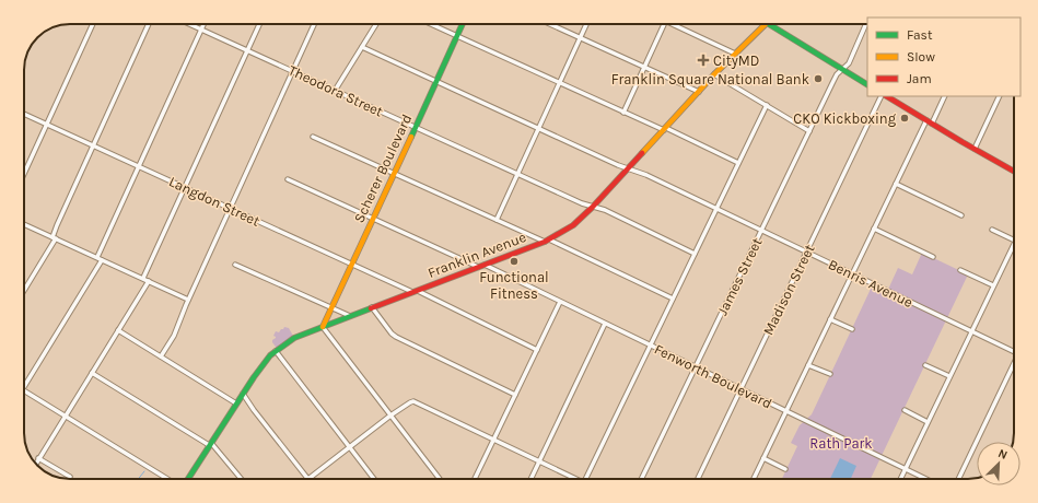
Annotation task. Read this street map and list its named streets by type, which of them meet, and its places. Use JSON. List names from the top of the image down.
{
  "streets": {
    "main road": ["Scherer Boulevard", "Franklin Avenue"],
    "street": [
      "Theodora Street",
      "Langdon Street",
      "James Street",
      "Benris Avenue",
      "Madison Street",
      "Fenworth Boulevard"
    ]
  },
  "crossings": [
    ["Theodora Street", "Scherer Boulevard"],
    ["Theodora Street", "Franklin Avenue"],
    ["Scherer Boulevard", "Langdon Street"],
    ["Scherer Boulevard", "Franklin Avenue"],
    ["Scherer Boulevard", "Benris Avenue"],
    ["Langdon Street", "Franklin Avenue"],
    ["Franklin Avenue", "Benris Avenue"],
    ["Franklin Avenue", "Fenworth Boulevard"],
    ["James Street", "Benris Avenue"],
    ["James Street", "Fenworth Boulevard"],
    ["Benris Avenue", "Madison Street"],
    ["Madison Street", "Fenworth Boulevard"]
  ],
  "parks": ["Rath Park"],
  "places": {
    "health": ["CityMD"],
    "other": ["Franklin Square National Bank", "CKO Kickboxing", "Functional Fitness"]
  },
  "legend": ["Fast", "Slow", "Jam"],
  "north": "top right"
}
